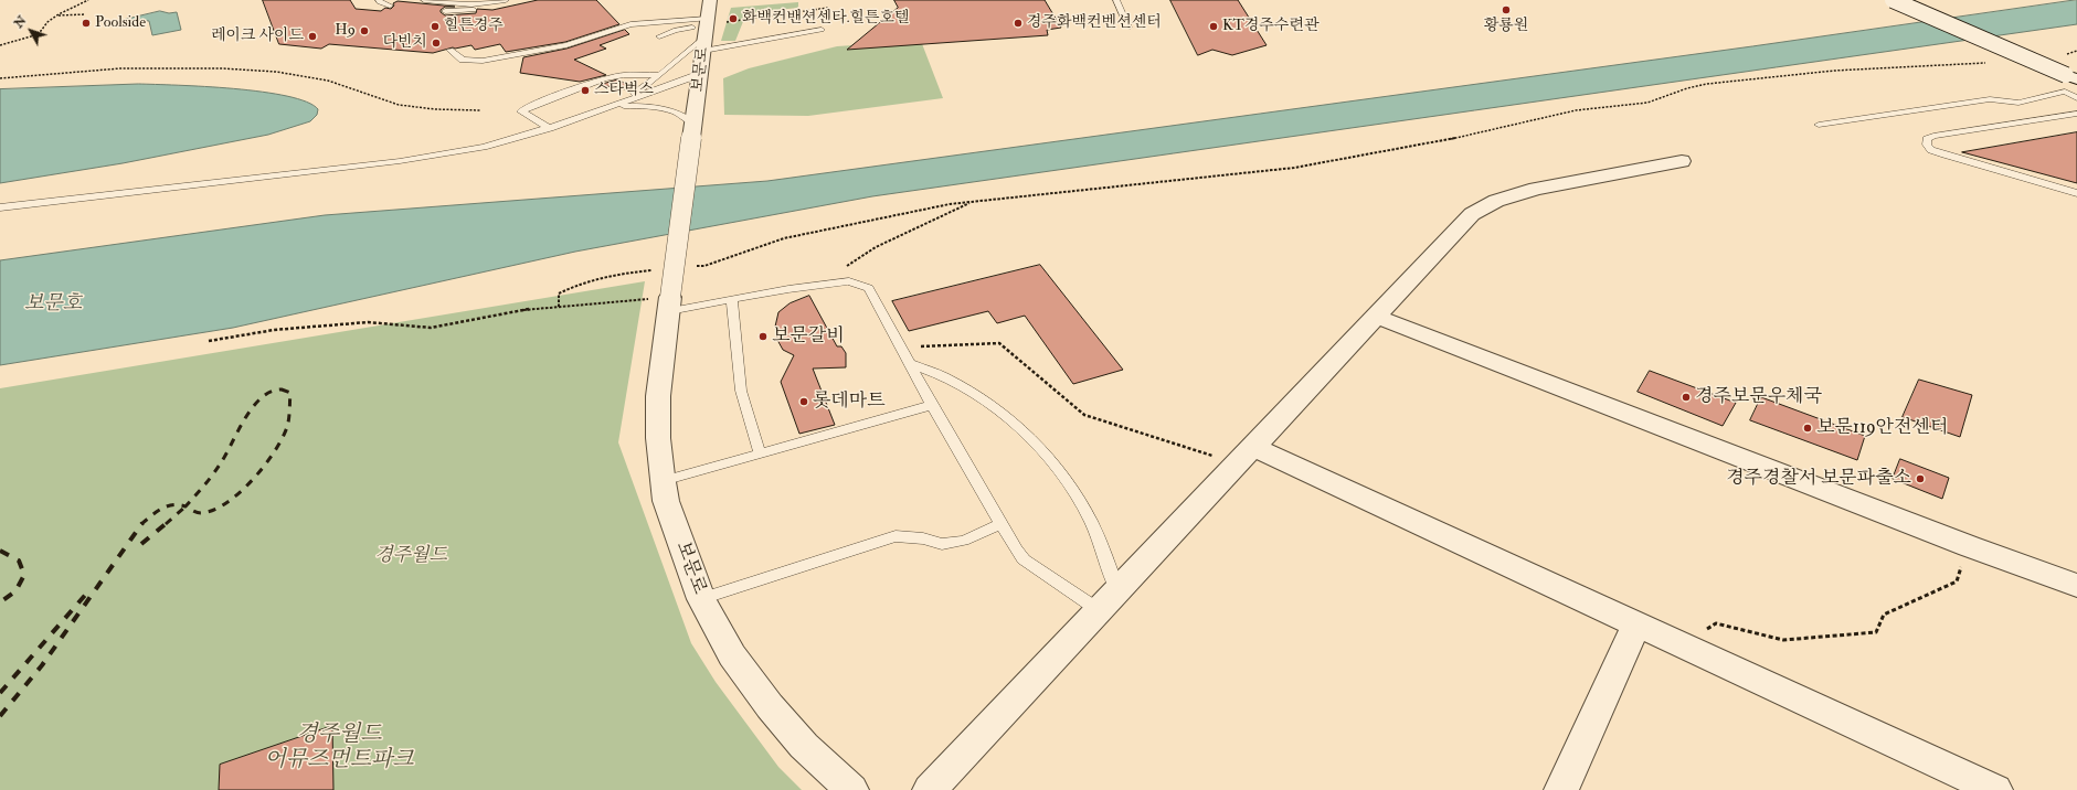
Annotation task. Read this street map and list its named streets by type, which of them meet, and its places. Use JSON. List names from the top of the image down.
{
  "streets": {
    "street": ["보문로"]
  },
  "water": ["보문호"],
  "parks": ["경주월드", "경주월드 어뮤즈먼트파크"],
  "places": [
    "황룡원",
    "화백컨밴션센타.힐튼호텔",
    "Poolside",
    "경주화백컨벤션센터",
    "힐튼경주",
    "KT경주수련관",
    "H9",
    "레이크 사이드",
    "다빈치",
    "스타벅스",
    "보문갈비",
    "경주보문우체국",
    "롯데마트",
    "보문119안전센터",
    "경주경찰서 보문파출소"
  ],
  "north": "top left"
}
